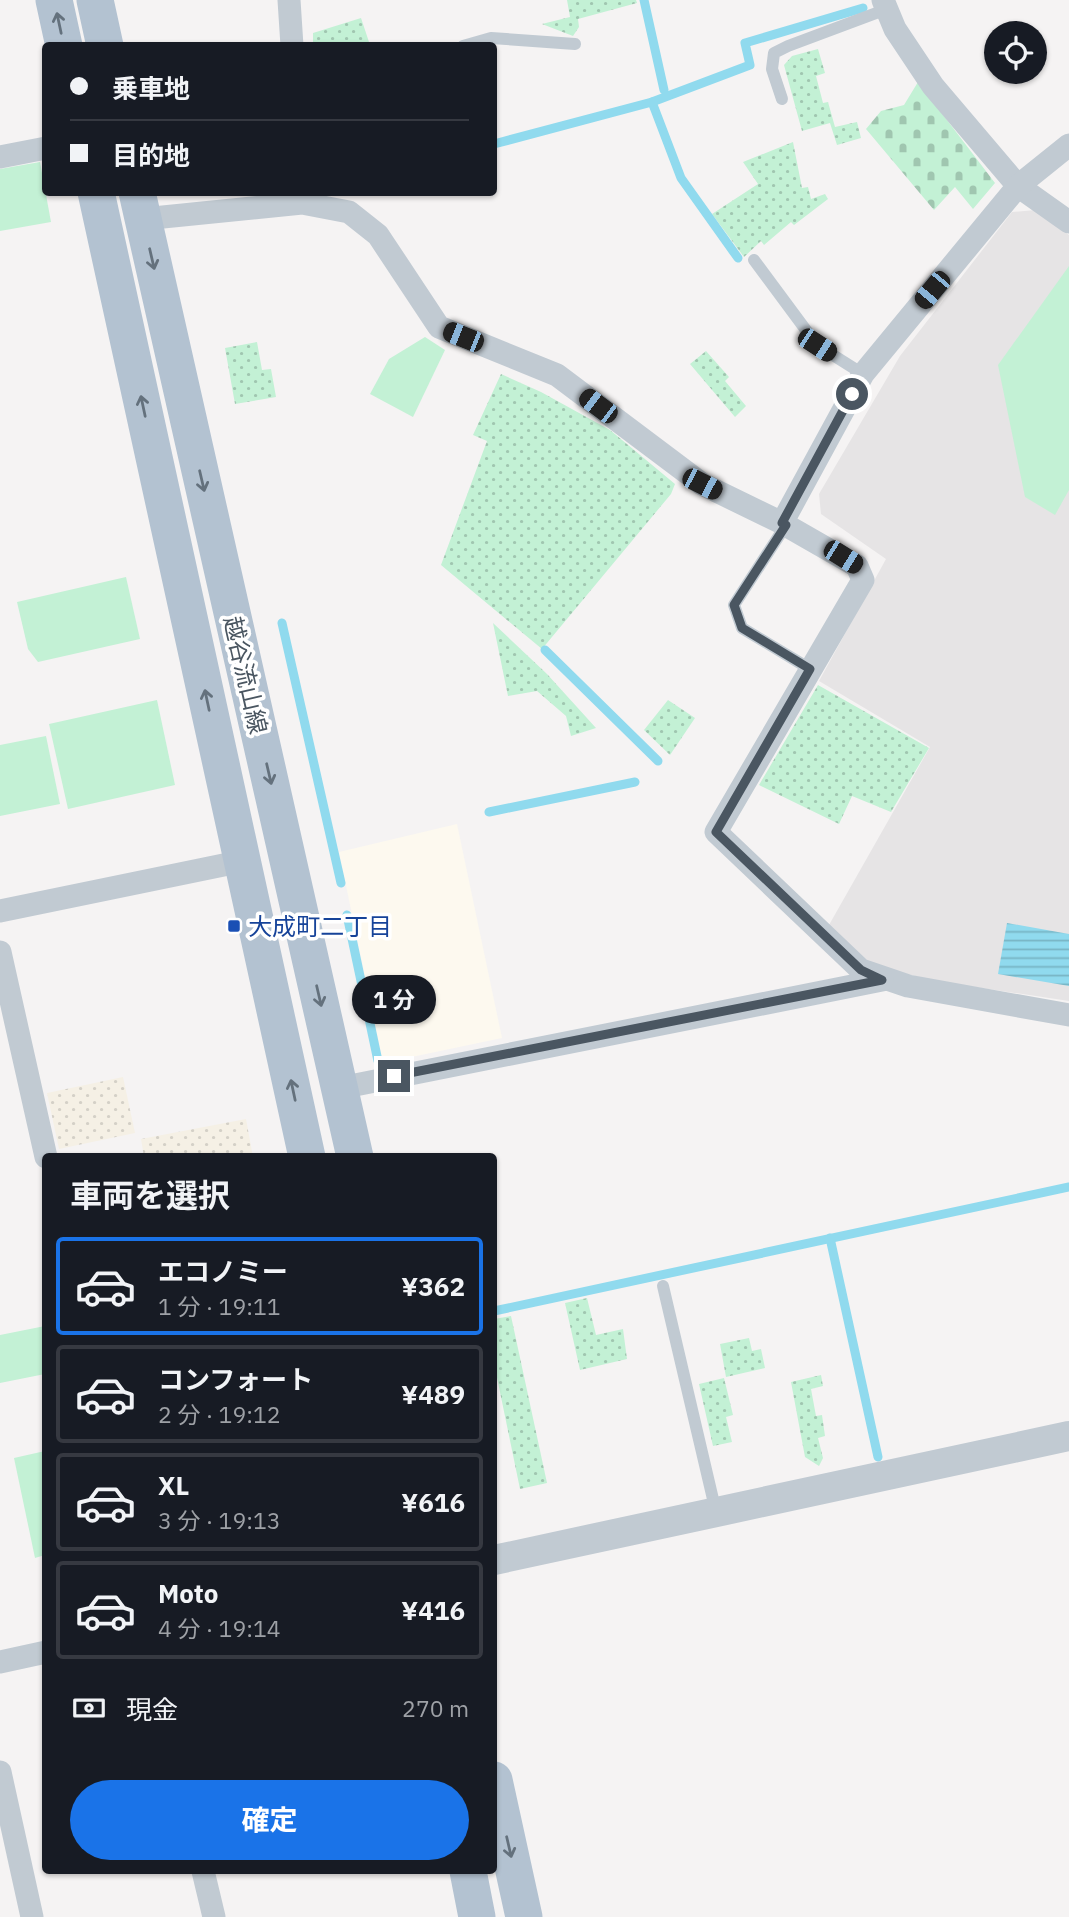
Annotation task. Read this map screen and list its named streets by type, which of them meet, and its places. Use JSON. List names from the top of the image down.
{
  "streets": {
    "main road": ["越谷流山線"]
  },
  "places": {
    "transit": ["大成町二丁目"]
  },
  "page": {
    "banner": ["乗車地", "目的地"],
    "bubble": "1 分",
    "heading": "車両を選択",
    "list": [
      {
        "name": "エコノミー",
        "note": "1 分 · 19:11",
        "value": "¥362"
      },
      {
        "name": "コンフォート",
        "note": "2 分 · 19:12",
        "value": "¥489"
      },
      {
        "name": "XL",
        "note": "3 分 · 19:13",
        "value": "¥616"
      },
      {
        "name": "Moto",
        "note": "4 分 · 19:14",
        "value": "¥416"
      }
    ],
    "pay": ["現金", "270 m"],
    "buttons": "確定"
  }
}
